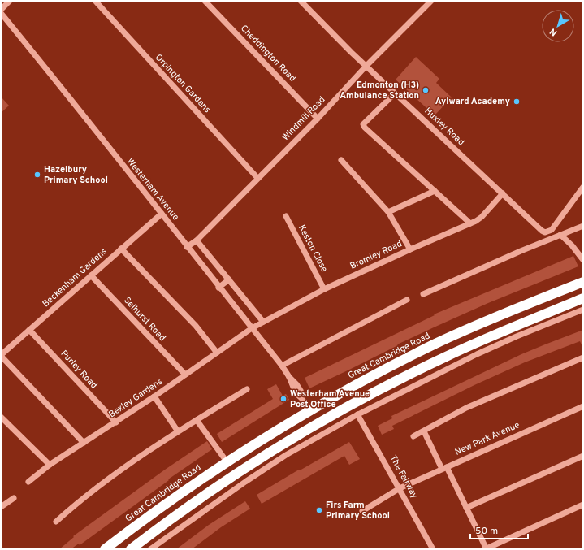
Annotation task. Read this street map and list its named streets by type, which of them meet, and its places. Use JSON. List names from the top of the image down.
{
  "streets": {
    "highway": ["Great Cambridge Road"],
    "street": [
      "Cheddington Road",
      "Orpington Gardens",
      "Windmill Road",
      "Huxley Road",
      "Westerham Avenue",
      "Keston Close",
      "Bromley Road",
      "Beckenham Gardens",
      "Selhurst Road",
      "Purley Road",
      "Bexley Gardens",
      "New Park Avenue",
      "The Fairway"
    ]
  },
  "crossings": [
    ["Cheddington Road", "Windmill Road"],
    ["Orpington Gardens", "Windmill Road"],
    ["Windmill Road", "Huxley Road"],
    ["Windmill Road", "Westerham Avenue"],
    ["Huxley Road", "Bromley Road"],
    ["Westerham Avenue", "Bromley Road"],
    ["Westerham Avenue", "Beckenham Gardens"],
    ["Westerham Avenue", "Great Cambridge Road"],
    ["Westerham Avenue", "Bexley Gardens"],
    ["Keston Close", "Bromley Road"],
    ["Bromley Road", "Bexley Gardens"],
    ["Beckenham Gardens", "Selhurst Road"],
    ["Beckenham Gardens", "Purley Road"],
    ["Selhurst Road", "Bexley Gardens"],
    ["Purley Road", "Bexley Gardens"],
    ["New Park Avenue", "The Fairway"]
  ],
  "places": [
    "Edmonton (H3) Ambulance Station",
    "Aylward Academy",
    "Hazelbury Primary School",
    "Westerham Avenue Post Office",
    "Firs Farm Primary School"
  ],
  "scale_bar": "50 m",
  "north": "bottom left"
}
